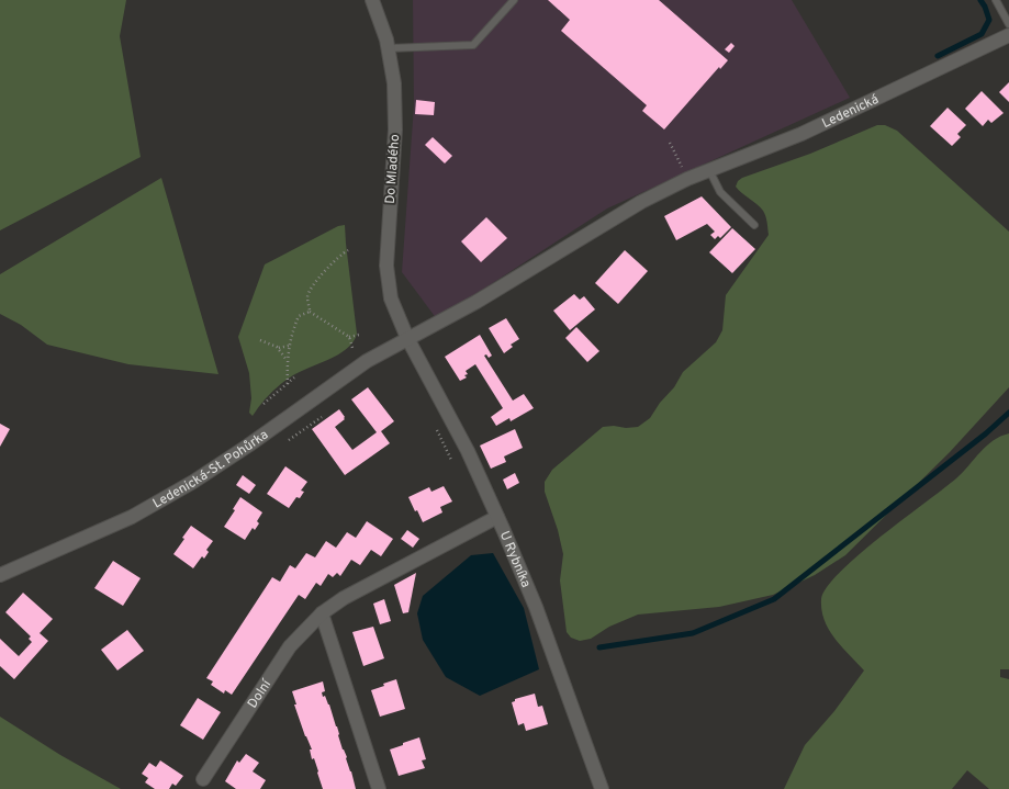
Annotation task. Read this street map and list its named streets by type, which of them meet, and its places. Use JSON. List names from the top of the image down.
{
  "streets": {
    "main road": [
      "Ledenická",
      "Do Mladého",
      "Ledenická-St. Pohůrka",
      "U Rybníka",
      "Dolní"
    ]
  },
  "crossings": [
    ["Ledenická", "Ledenická-St. Pohůrka"],
    ["Do Mladého", "Ledenická-St. Pohůrka"],
    ["Do Mladého", "U Rybníka"],
    ["Ledenická-St. Pohůrka", "U Rybníka"],
    ["U Rybníka", "Dolní"]
  ]
}
